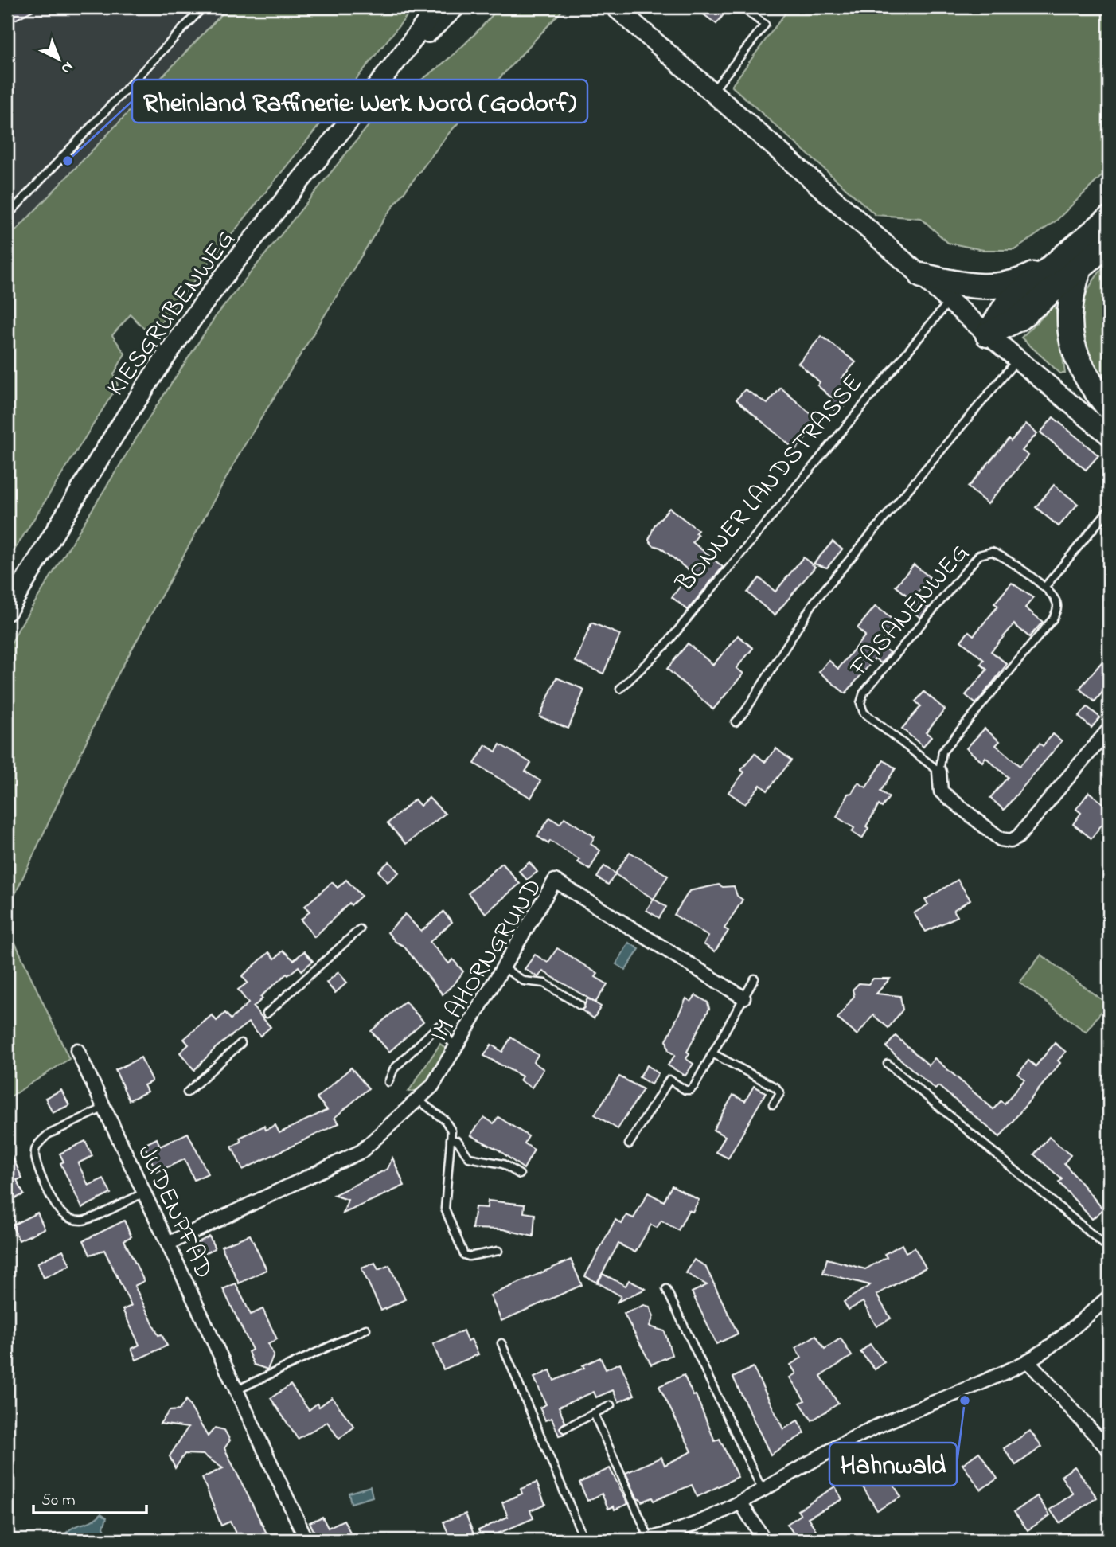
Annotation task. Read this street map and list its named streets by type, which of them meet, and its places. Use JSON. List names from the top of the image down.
{
  "streets": {
    "main road": ["KIESGRUBENWEG"],
    "street": ["IM AHORNGRUND", "JUDENPFAD"],
    "lane": ["BONNER LANDSTRASSE", "FASANENWEG"]
  },
  "crossings": [
    ["IM AHORNGRUND", "JUDENPFAD"]
  ],
  "places": ["Rheinland Raffinerie: Werk Nord (Godorf)", "Hahnwald"],
  "scale_bar": "50 m",
  "north": "bottom right"
}
